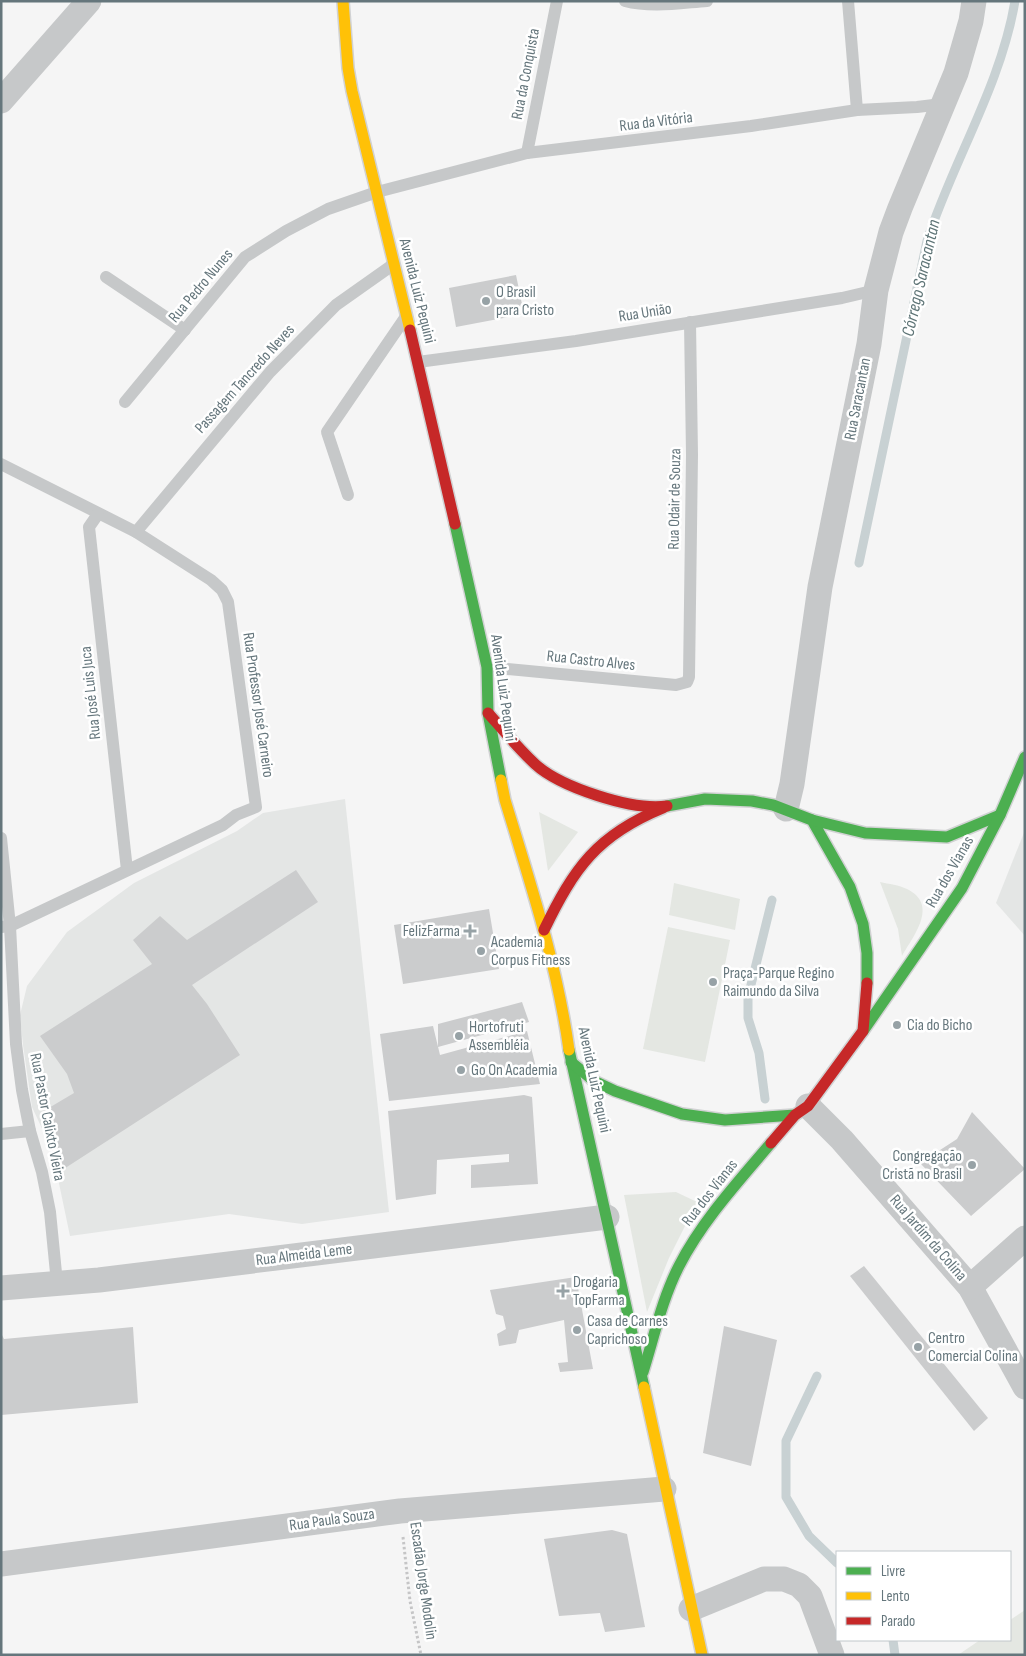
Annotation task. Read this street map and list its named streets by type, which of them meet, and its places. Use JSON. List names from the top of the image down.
{
  "streets": {
    "main road": ["Avenida Luiz Pequini", "Rua dos Vianas"],
    "street": [
      "Rua Saracantan",
      "Rua Jardim da Colina",
      "Rua Almeida Leme",
      "Rua Paula Souza"
    ],
    "lane": [
      "Rua da Conquista",
      "Rua da Vitória",
      "Rua Pedro Nunes",
      "Rua União",
      "Passagem Tancredo Neves",
      "Rua Odair de Souza",
      "Rua Castro Alves",
      "Rua José Luis Juca",
      "Rua Professor José Carneiro",
      "Rua Pastor Calixto Vieira"
    ],
    "path": ["Escadão Jorge Modolin"]
  },
  "crossings": [
    ["Rua da Conquista", "Rua da Vitória"],
    ["Rua da Vitória", "Rua Pedro Nunes"],
    ["Rua da Vitória", "Avenida Luiz Pequini"],
    ["Rua da Vitória", "Rua Saracantan"],
    ["Rua Pedro Nunes", "Avenida Luiz Pequini"],
    ["Avenida Luiz Pequini", "Rua União"],
    ["Avenida Luiz Pequini", "Passagem Tancredo Neves"],
    ["Avenida Luiz Pequini", "Rua Castro Alves"],
    ["Avenida Luiz Pequini", "Rua dos Vianas"],
    ["Avenida Luiz Pequini", "Rua Almeida Leme"],
    ["Rua União", "Rua Saracantan"],
    ["Rua União", "Rua Odair de Souza"],
    ["Passagem Tancredo Neves", "Rua Professor José Carneiro"],
    ["Rua Saracantan", "Rua dos Vianas"],
    ["Rua Odair de Souza", "Rua Castro Alves"],
    ["Rua José Luis Juca", "Rua Professor José Carneiro"],
    ["Rua Professor José Carneiro", "Rua Pastor Calixto Vieira"],
    ["Rua dos Vianas", "Rua Jardim da Colina"],
    ["Rua dos Vianas", "Rua Paula Souza"],
    ["Rua Pastor Calixto Vieira", "Rua Almeida Leme"],
    ["Rua Paula Souza", "Escadão Jorge Modolin"]
  ],
  "water": ["Córrego Saracantan"],
  "places": {
    "other": [
      "O Brasil para Cristo",
      "Academia Corpus Fitness",
      "Praça-Parque Regino Raimundo da Silva",
      "Cia do Bicho",
      "Hortofruti Assembléia",
      "Go On Academia",
      "Congregação Cristã no Brasil",
      "Casa de Carnes Caprichoso",
      "Centro Comercial Colina"
    ],
    "health": ["FelizFarma", "Drogaria TopFarma"]
  },
  "legend": ["Livre", "Lento", "Parado"]
}
